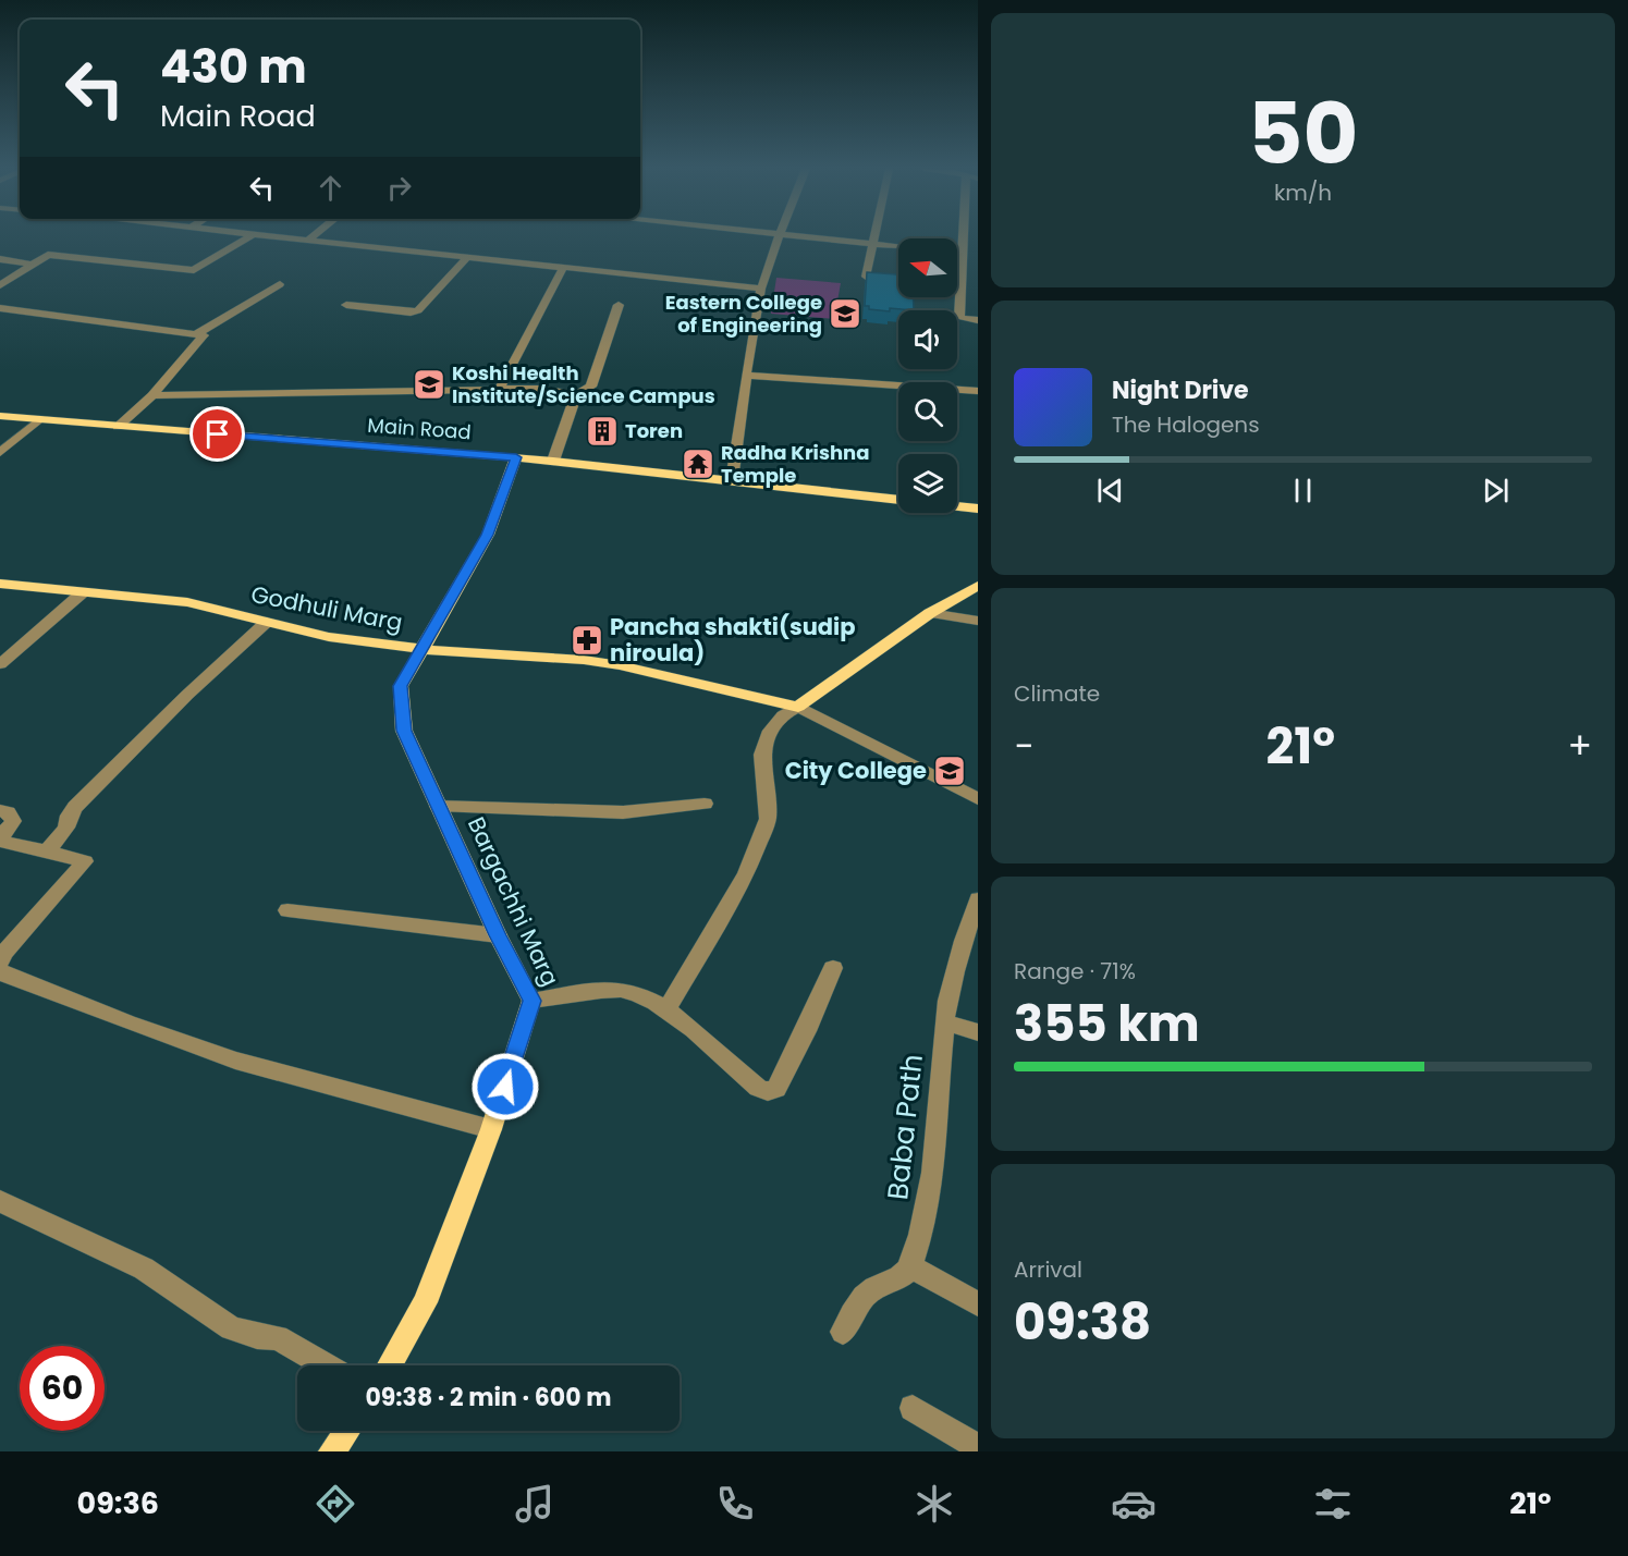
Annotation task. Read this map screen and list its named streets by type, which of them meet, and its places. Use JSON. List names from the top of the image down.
{
  "streets": {
    "main road": ["Main Road", "Godhuli Marg", "Bargachhi Marg"],
    "street": ["Baba Path"]
  },
  "crossings": [
    ["Main Road", "Bargachhi Marg"],
    ["Godhuli Marg", "Bargachhi Marg"]
  ],
  "places": {
    "school or university": ["Eastern College of Engineering", "Koshi Health Institute/Science Campus", "City College"],
    "building": ["Toren"],
    "temple": ["Radha Krishna Temple"],
    "pharmacy": ["Pancha shakti(sudip niroula)"]
  },
  "north": "left",
  "page": {
    "tile": [
      ["50", "km/h"],
      "Climate",
      ["Range · 71%", "355 km"],
      ["Arrival", "09:38"]
    ],
    "turn": ["430 m", "Main Road"],
    "song": ["Night Drive", "The Halogens"],
    "heat": ["−", "21°", "+"],
    "limit": "60",
    "trip": "09:38 · 2 min · 600 m",
    "tabs": ["09:36", "21°"]
  }
}
